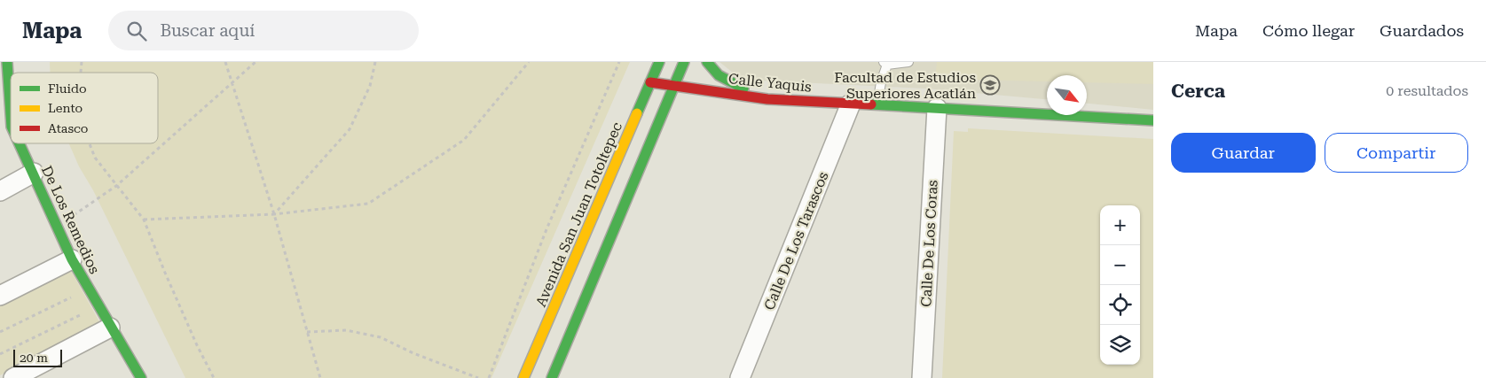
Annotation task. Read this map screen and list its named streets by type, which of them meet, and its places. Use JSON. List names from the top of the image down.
{
  "streets": {
    "main road": ["Calle Yaquis", "Avenida San Juan Totoltepec", "De Los Remedios"],
    "street": ["Calle De Los Tarascos", "Calle De Los Coras"]
  },
  "crossings": [
    ["Calle Yaquis", "Avenida San Juan Totoltepec"],
    ["Calle Yaquis", "Calle De Los Tarascos"],
    ["Calle Yaquis", "Calle De Los Coras"]
  ],
  "places": {
    "school or university": ["Facultad de Estudios Superiores Acatlán"]
  },
  "legend": ["Fluido", "Lento", "Atasco"],
  "scale_bar": "20 m",
  "north": "bottom right",
  "page": {
    "header": "Mapa",
    "search": "Buscar aquí",
    "nav": ["Mapa", "Cómo llegar", "Guardados"],
    "heading": ["Cerca", "0 resultados"],
    "buttons": ["Guardar", "Compartir"],
    "map_buttons": ["+", "−"],
    "scale": "20 m"
  }
}
